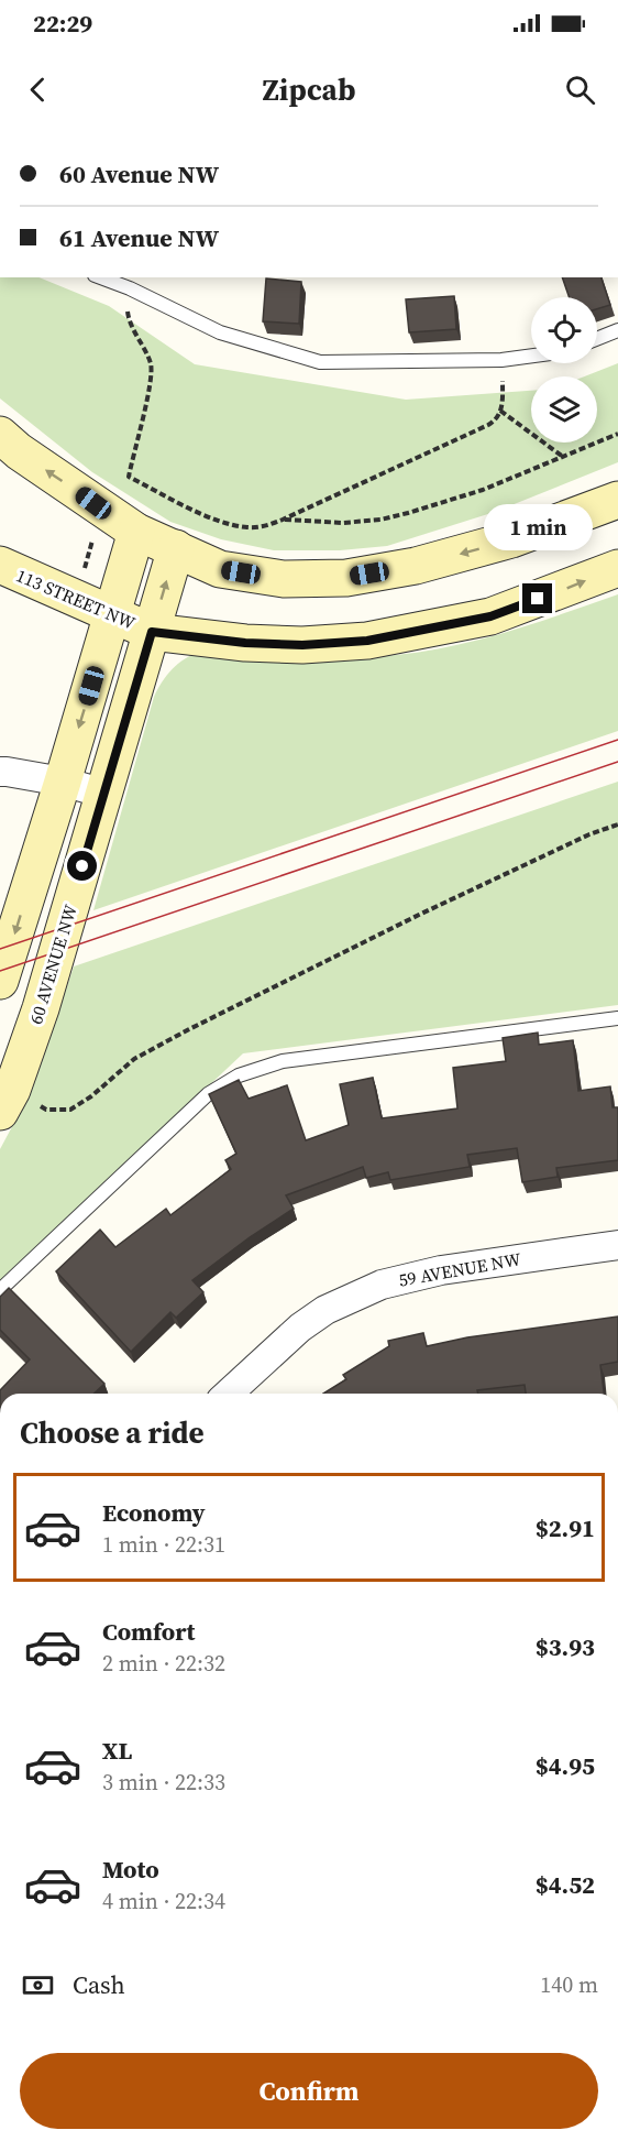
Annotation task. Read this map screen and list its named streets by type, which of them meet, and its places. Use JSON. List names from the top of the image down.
{
  "streets": {
    "main road": ["113 STREET NW", "60 AVENUE NW"],
    "street": ["59 AVENUE NW"]
  },
  "crossings": [
    ["113 STREET NW", "60 AVENUE NW"]
  ],
  "page": {
    "status": "22:29",
    "header": "Zipcab",
    "banner": ["60 Avenue NW", "61 Avenue NW"],
    "bubble": "1 min",
    "heading": "Choose a ride",
    "list": [
      {
        "name": "Economy",
        "note": "1 min · 22:31",
        "value": "$2.91"
      },
      {
        "name": "Comfort",
        "note": "2 min · 22:32",
        "value": "$3.93"
      },
      {
        "name": "XL",
        "note": "3 min · 22:33",
        "value": "$4.95"
      },
      {
        "name": "Moto",
        "note": "4 min · 22:34",
        "value": "$4.52"
      }
    ],
    "pay": ["Cash", "140 m"],
    "buttons": "Confirm"
  }
}
